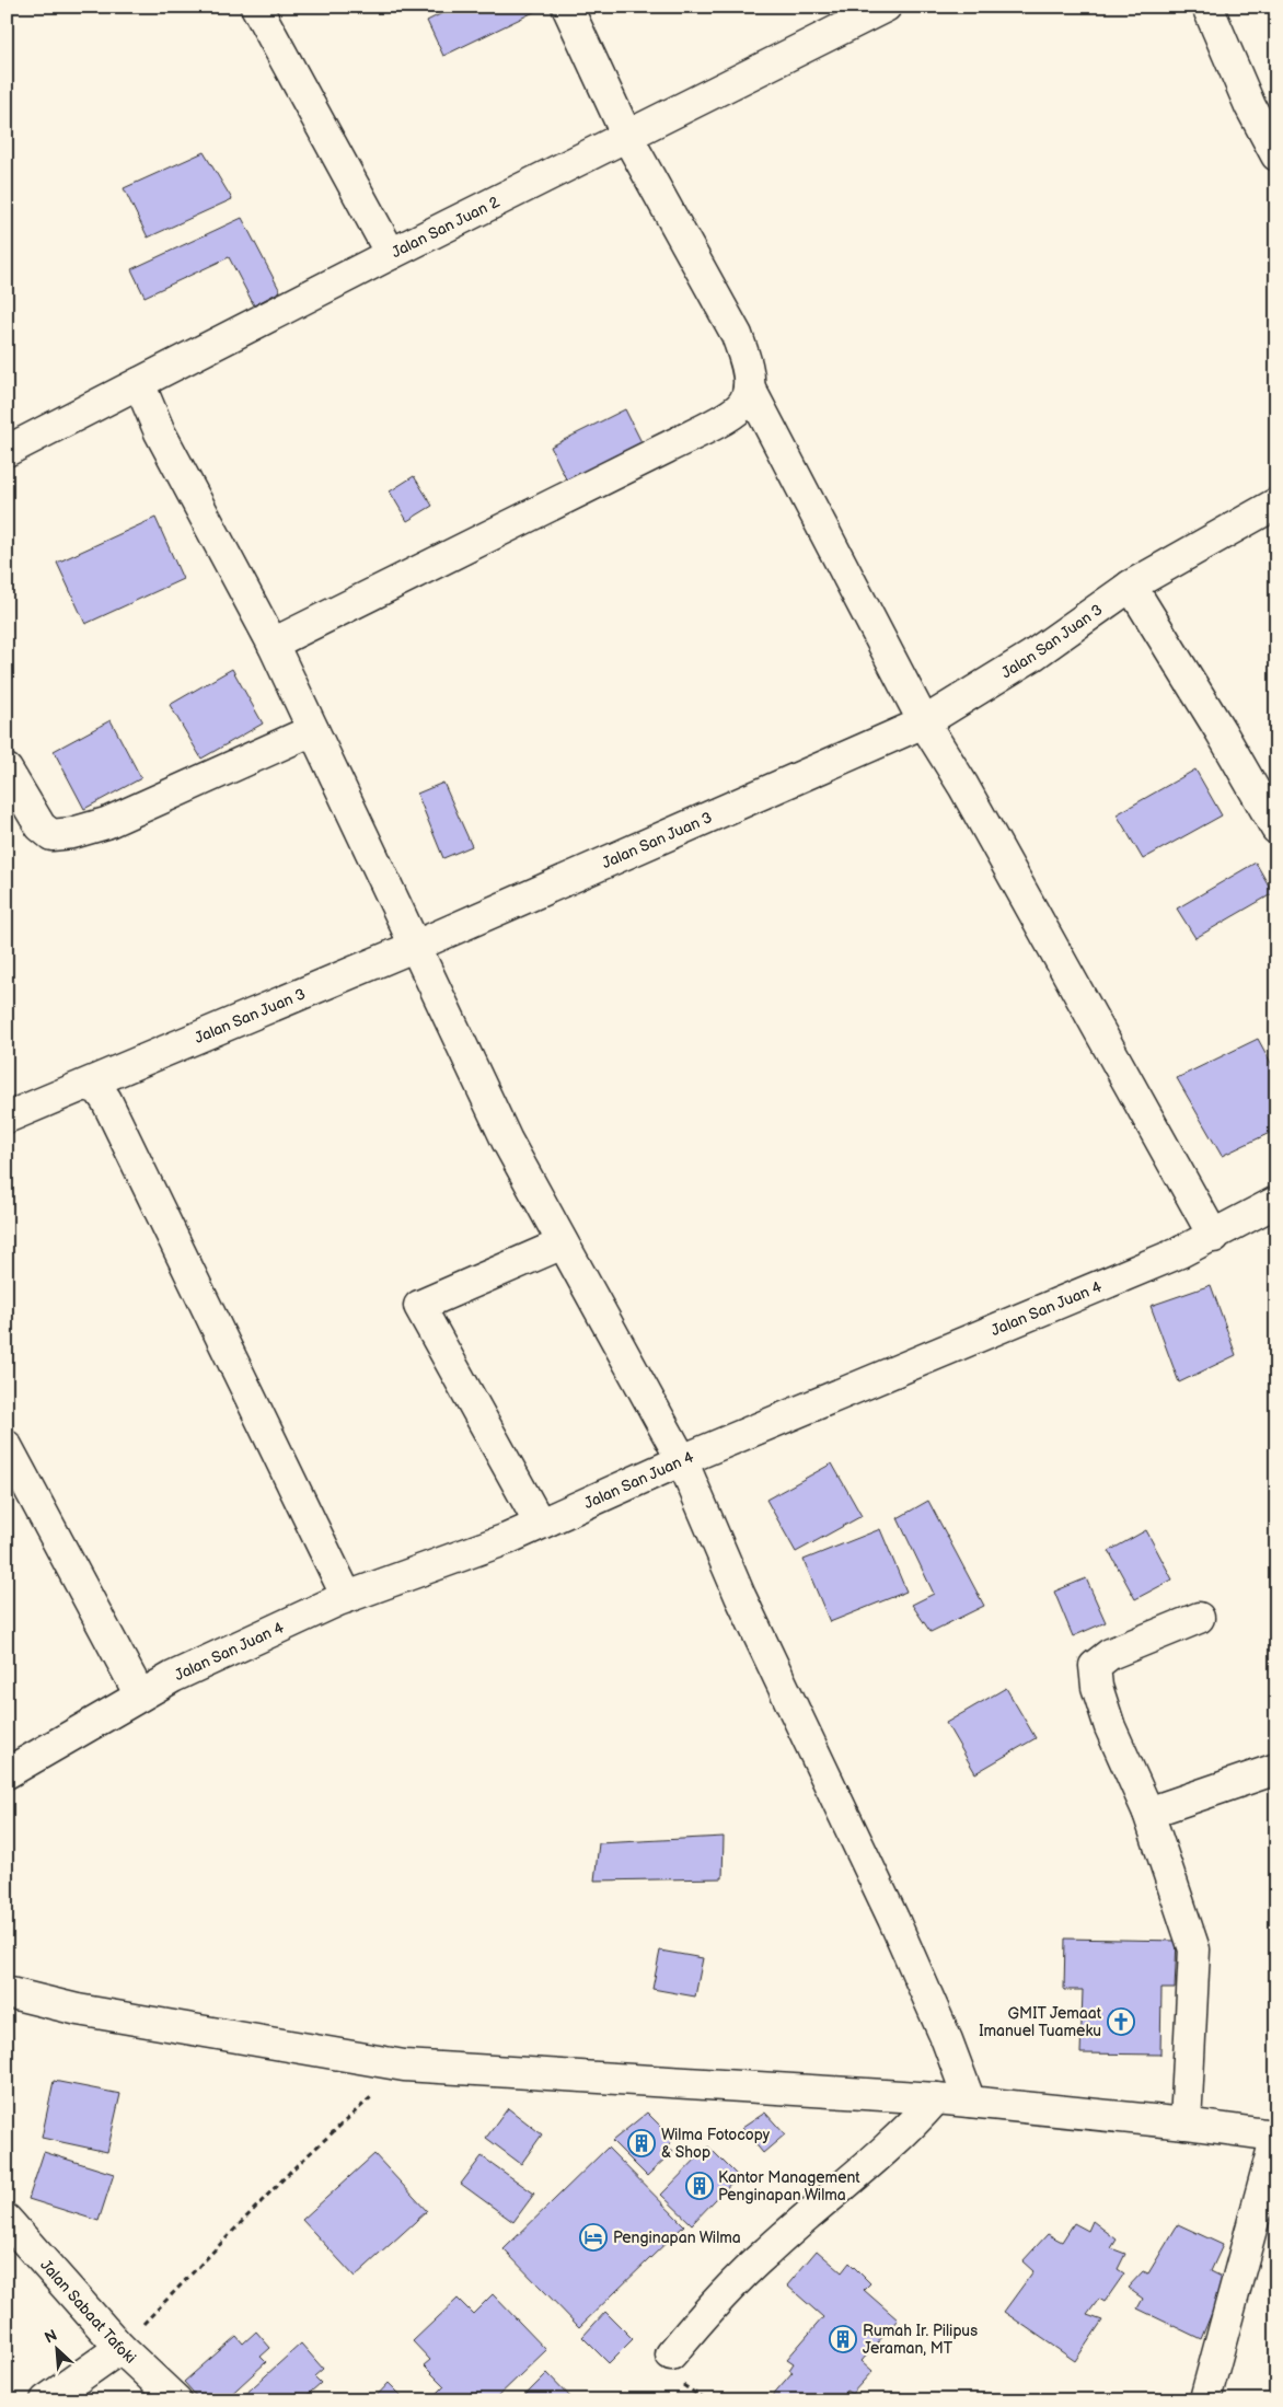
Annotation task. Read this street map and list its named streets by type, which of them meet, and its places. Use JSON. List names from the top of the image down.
{
  "streets": {
    "street": [
      "Jalan San Juan 2",
      "Jalan San Juan 3",
      "Jalan San Juan 4",
      "Jalan Sabaat Tafoki"
    ]
  },
  "places": {
    "church": ["GMIT Jemaat Imanuel Tuameku"],
    "building": ["Wilma Fotocopy & Shop", "Kantor Management Penginapan Wilma", "Rumah Ir. Pilipus Jeraman, MT"],
    "hotel": ["Penginapan Wilma"]
  },
  "north": "top left"
}
